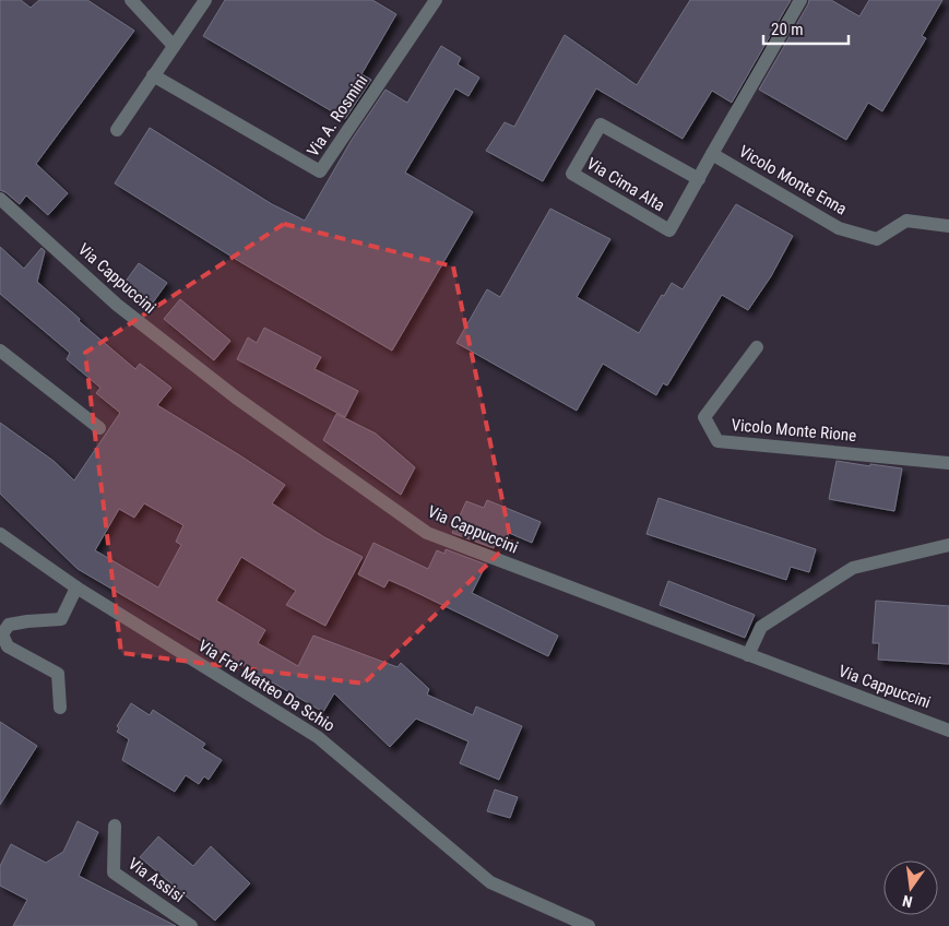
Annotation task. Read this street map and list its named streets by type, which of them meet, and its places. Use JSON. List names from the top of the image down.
{
  "streets": {
    "street": [
      "Via A. Rosmini",
      "Vicolo Monte Enna",
      "Via Cima Alta",
      "Via Cappuccini",
      "Vicolo Monte Rione",
      "Via Fra' Matteo Da Schio",
      "Via Assisi"
    ]
  },
  "crossings": [
    ["Vicolo Monte Enna", "Via Cima Alta"]
  ],
  "scale_bar": "20 m",
  "north": "bottom"
}
